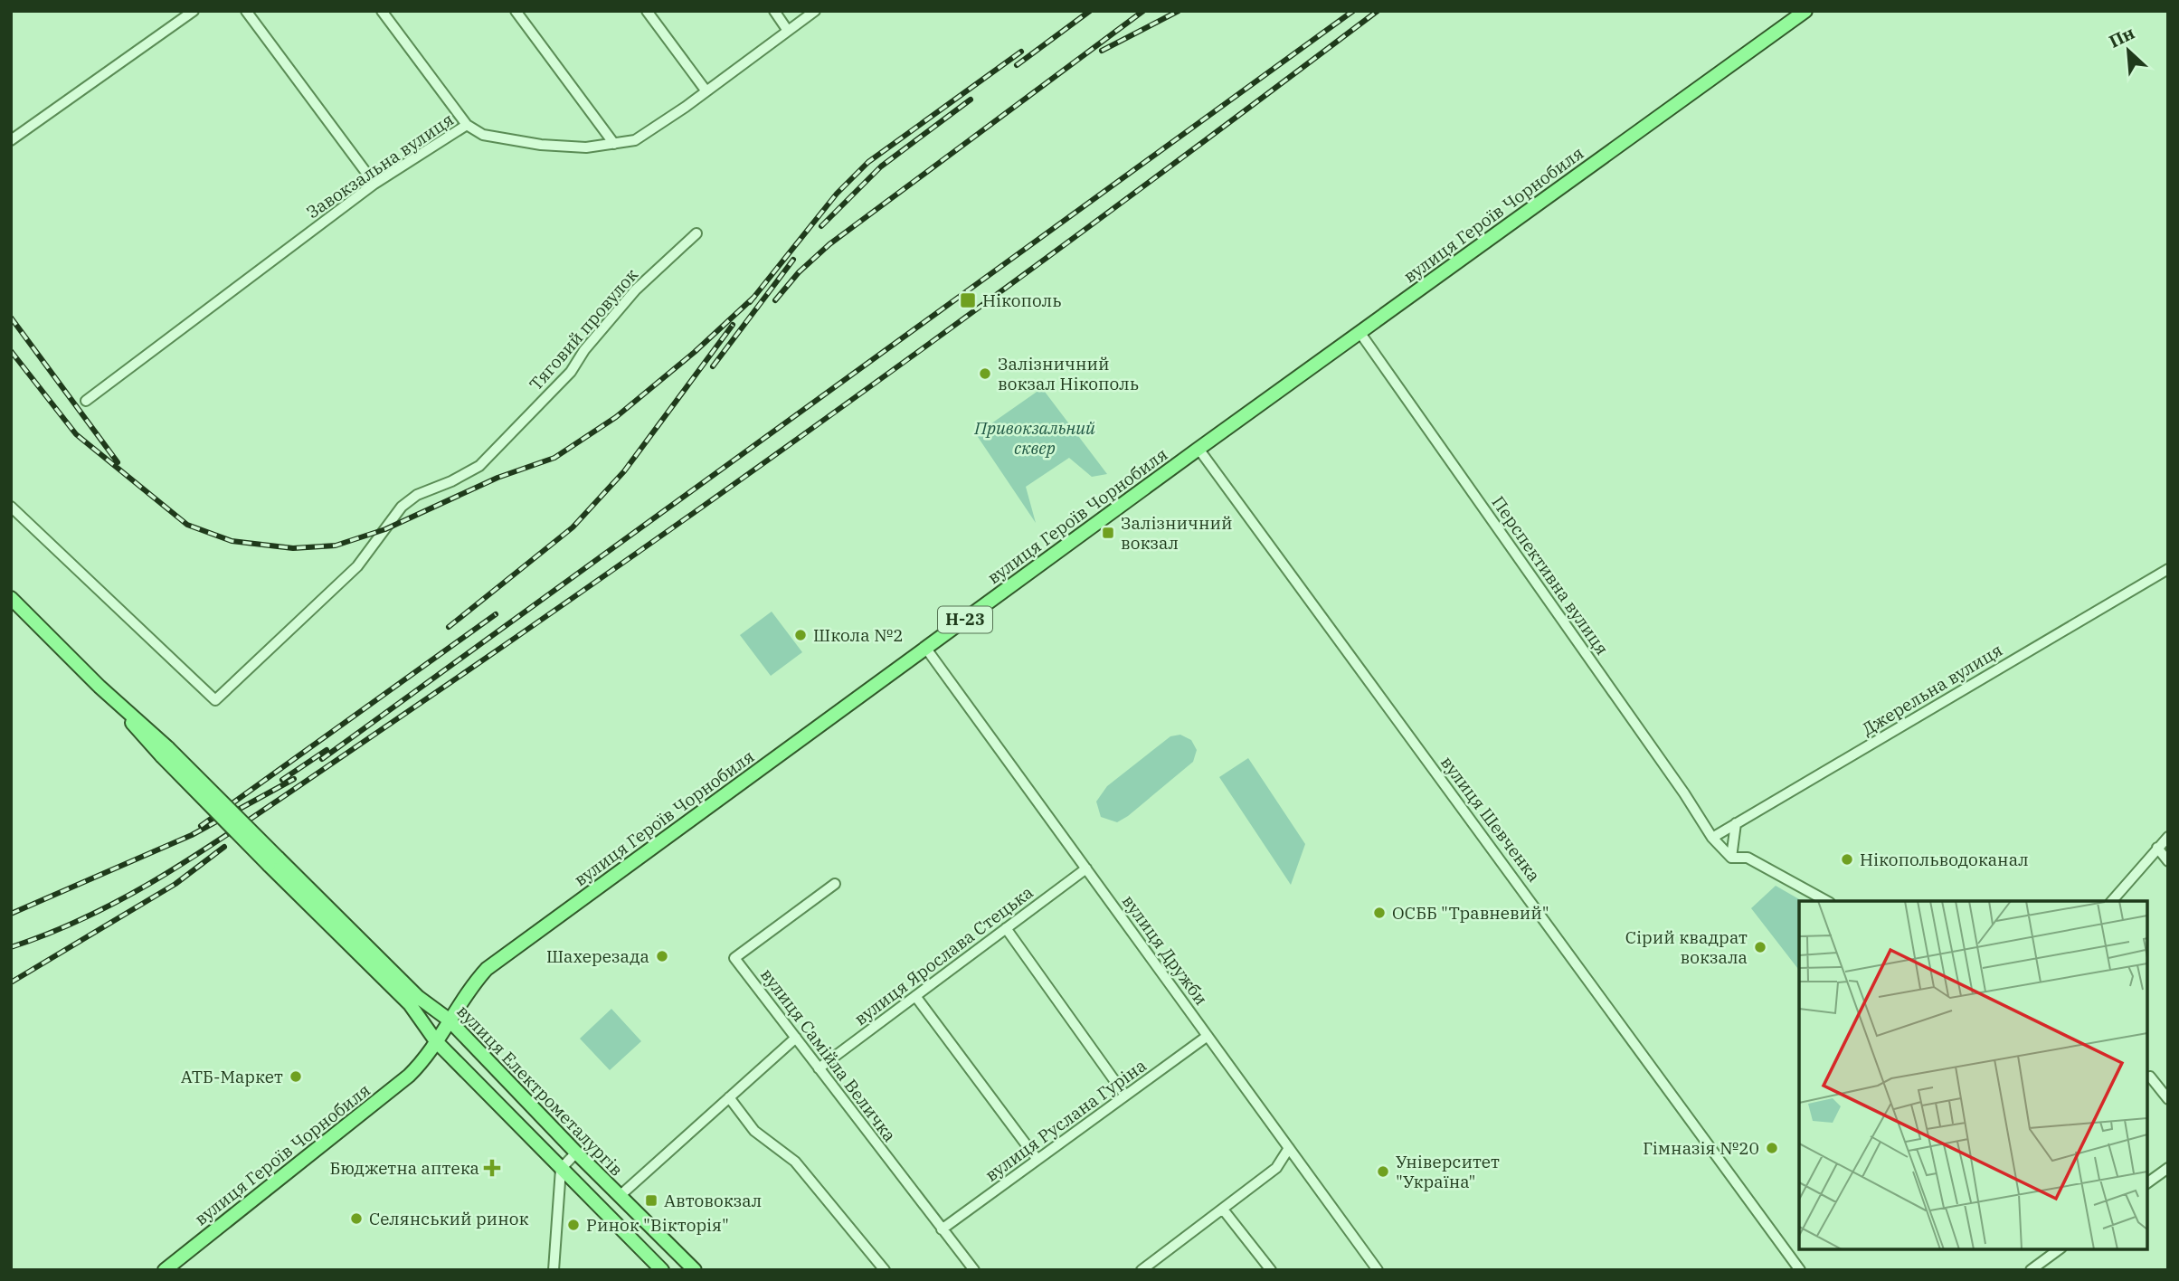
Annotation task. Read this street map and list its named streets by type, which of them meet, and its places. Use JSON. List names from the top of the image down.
{
  "streets": {
    "main road": ["вулиця Героїв Чорнобиля", "Н-23", "вулиця Електрометалургів"],
    "street": [
      "Завокзальна вулиця",
      "Тяговий провулок",
      "Перспективна вулиця",
      "Джерельна вулиця",
      "вулиця Шевченка",
      "вулиця Дружби",
      "вулиця Ярослава Стецька",
      "вулиця Самійла Величка",
      "вулиця Руслана Гуріна"
    ]
  },
  "crossings": [
    ["вулиця Героїв Чорнобиля", "Перспективна вулиця"],
    ["вулиця Героїв Чорнобиля", "вулиця Шевченка"],
    ["вулиця Героїв Чорнобиля", "вулиця Дружби"],
    ["вулиця Героїв Чорнобиля", "вулиця Електрометалургів"],
    ["Перспективна вулиця", "Джерельна вулиця"],
    ["вулиця Дружби", "вулиця Ярослава Стецька"],
    ["вулиця Дружби", "вулиця Руслана Гуріна"],
    ["вулиця Ярослава Стецька", "вулиця Самійла Величка"],
    ["вулиця Самійла Величка", "вулиця Руслана Гуріна"]
  ],
  "parks": ["Привокзальний сквер"],
  "places": {
    "transit": ["Нікополь", "Залізничний вокзал", "Автовокзал"],
    "other": [
      "Залізничний вокзал Нікополь",
      "Школа №2",
      "Нікопольводоканал",
      "ОСББ \"Травневий\"",
      "Сірий квадрат вокзала",
      "Шахерезада",
      "АТБ-Маркет",
      "Гімназія №20",
      "Університет \"Україна\"",
      "Селянський ринок",
      "Ринок \"Вікторія\""
    ],
    "health": ["Бюджетна аптека"]
  },
  "north": "top left"
}
